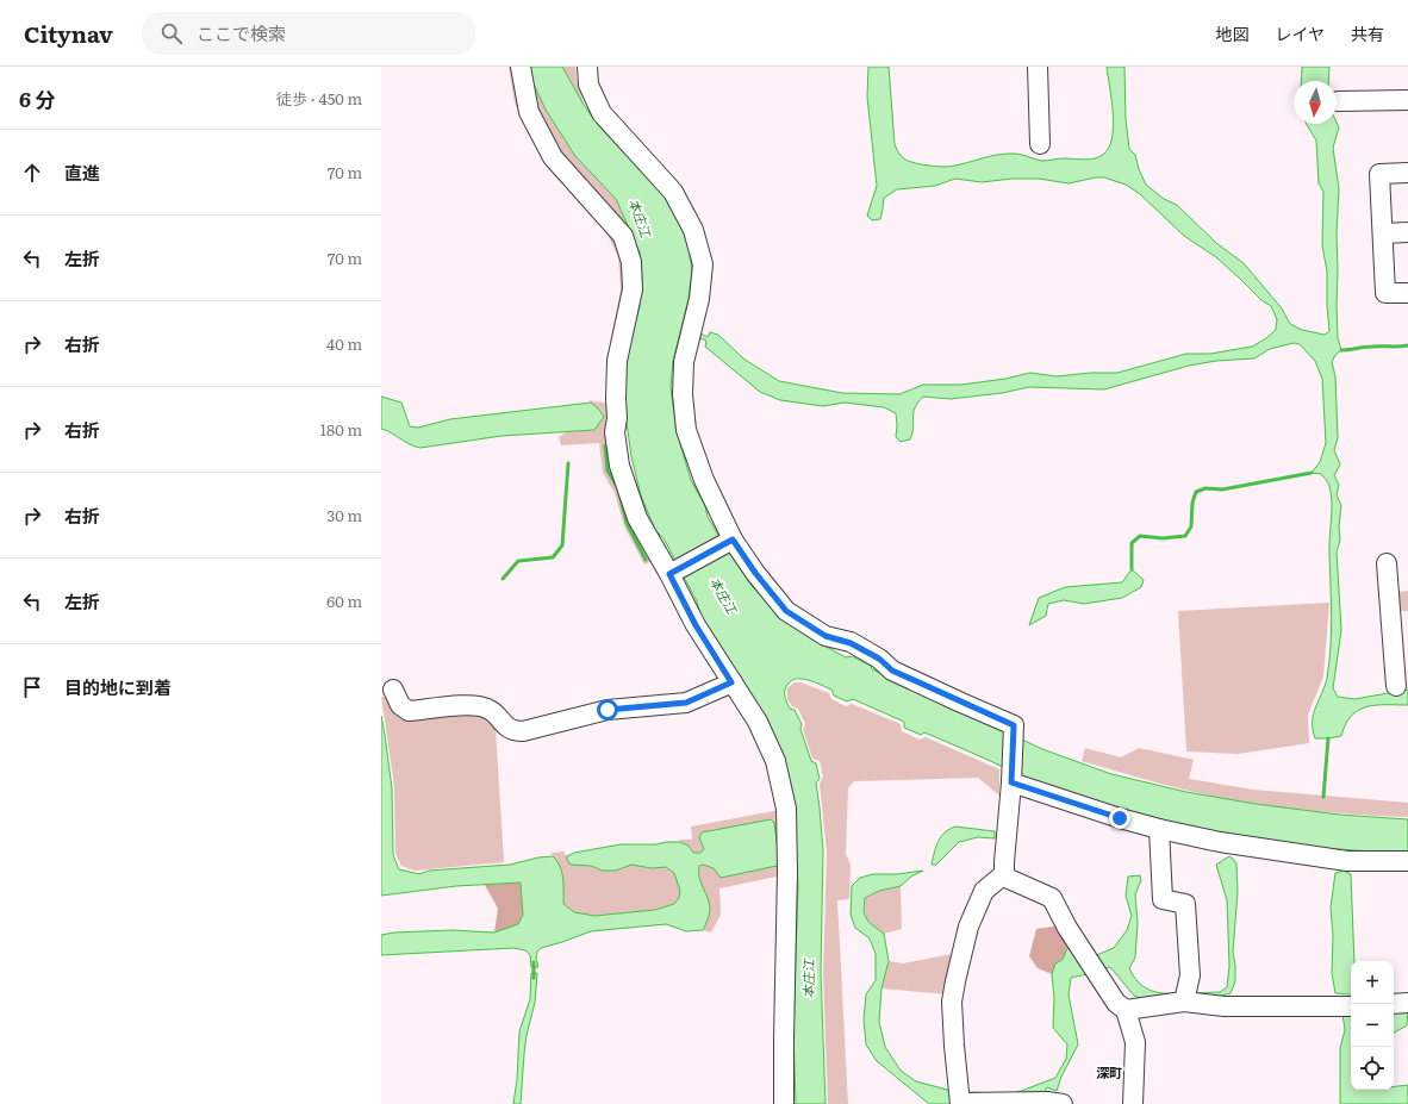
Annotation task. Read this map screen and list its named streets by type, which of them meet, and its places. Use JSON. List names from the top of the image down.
{
  "districts": ["深町"],
  "water": ["本庄江"],
  "north": "bottom",
  "page": {
    "header": "Citynav",
    "search": "ここで検索",
    "nav": ["地図", "レイヤ", "共有"],
    "heading": ["6 分", "徒歩 · 450 m"],
    "list": [
      ["直進", "70 m"],
      ["左折", "70 m"],
      ["右折", "40 m"],
      ["右折", "180 m"],
      ["右折", "30 m"],
      ["左折", "60 m"],
      "目的地に到着"
    ],
    "map_buttons": ["+", "−"]
  }
}
